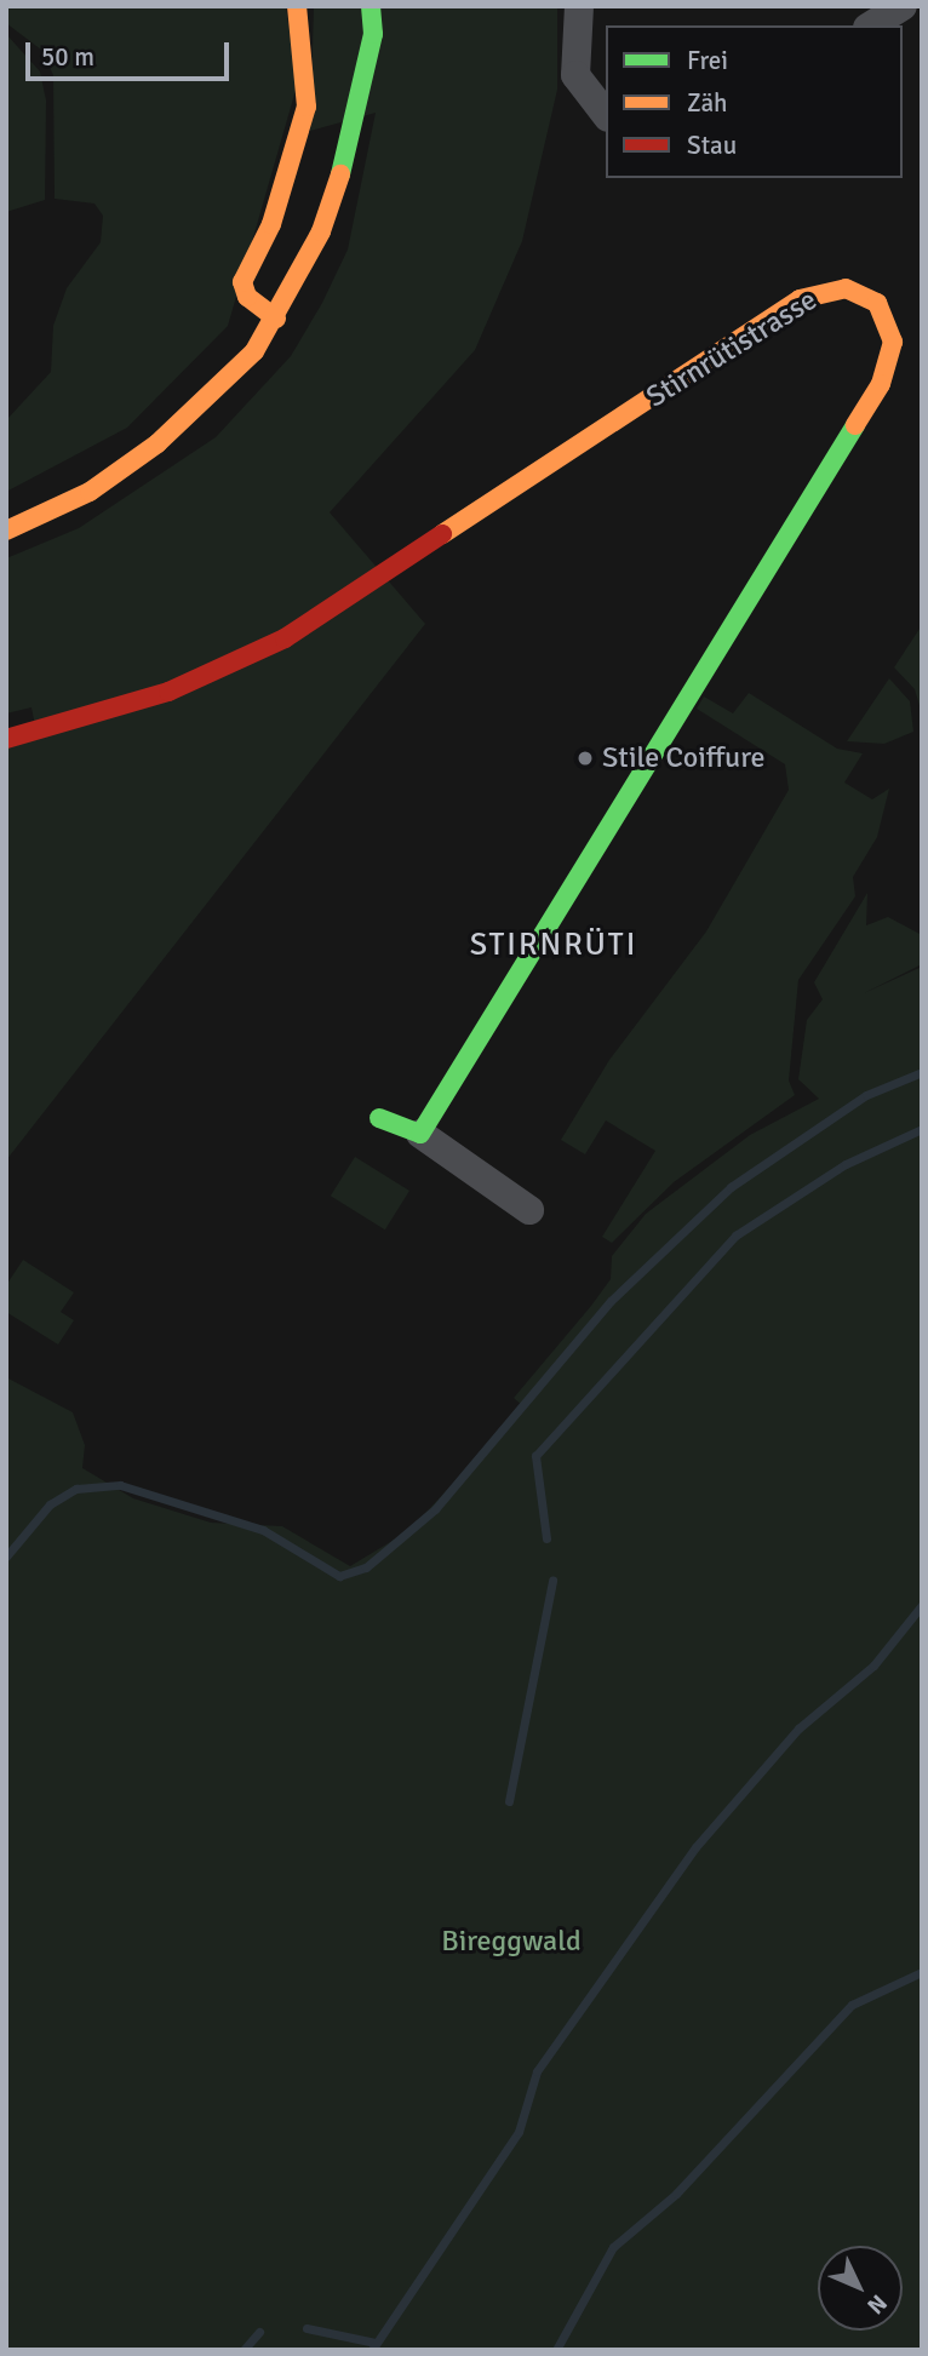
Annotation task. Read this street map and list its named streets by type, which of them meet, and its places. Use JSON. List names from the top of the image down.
{
  "streets": {
    "street": ["Stirnrütistrasse"]
  },
  "districts": ["STIRNRÜTI"],
  "parks": ["Bireggwald"],
  "places": ["Stile Coiffure"],
  "legend": ["Frei", "Zäh", "Stau"],
  "scale_bar": "50 m",
  "north": "bottom right"
}
